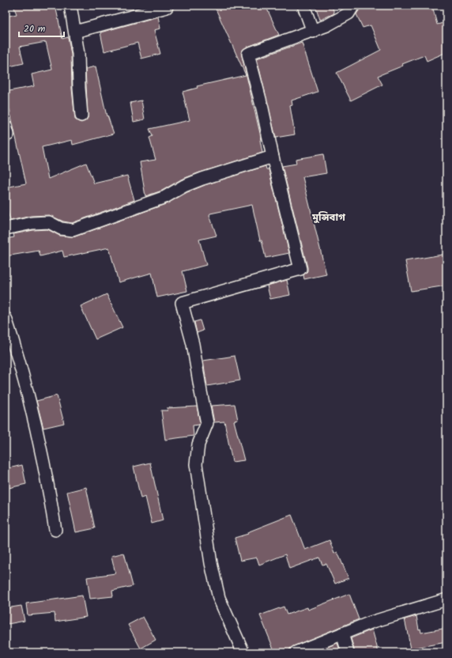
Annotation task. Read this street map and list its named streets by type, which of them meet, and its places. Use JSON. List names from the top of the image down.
{
  "districts": ["মুন্সিবাগ"],
  "scale_bar": "20 m"
}
